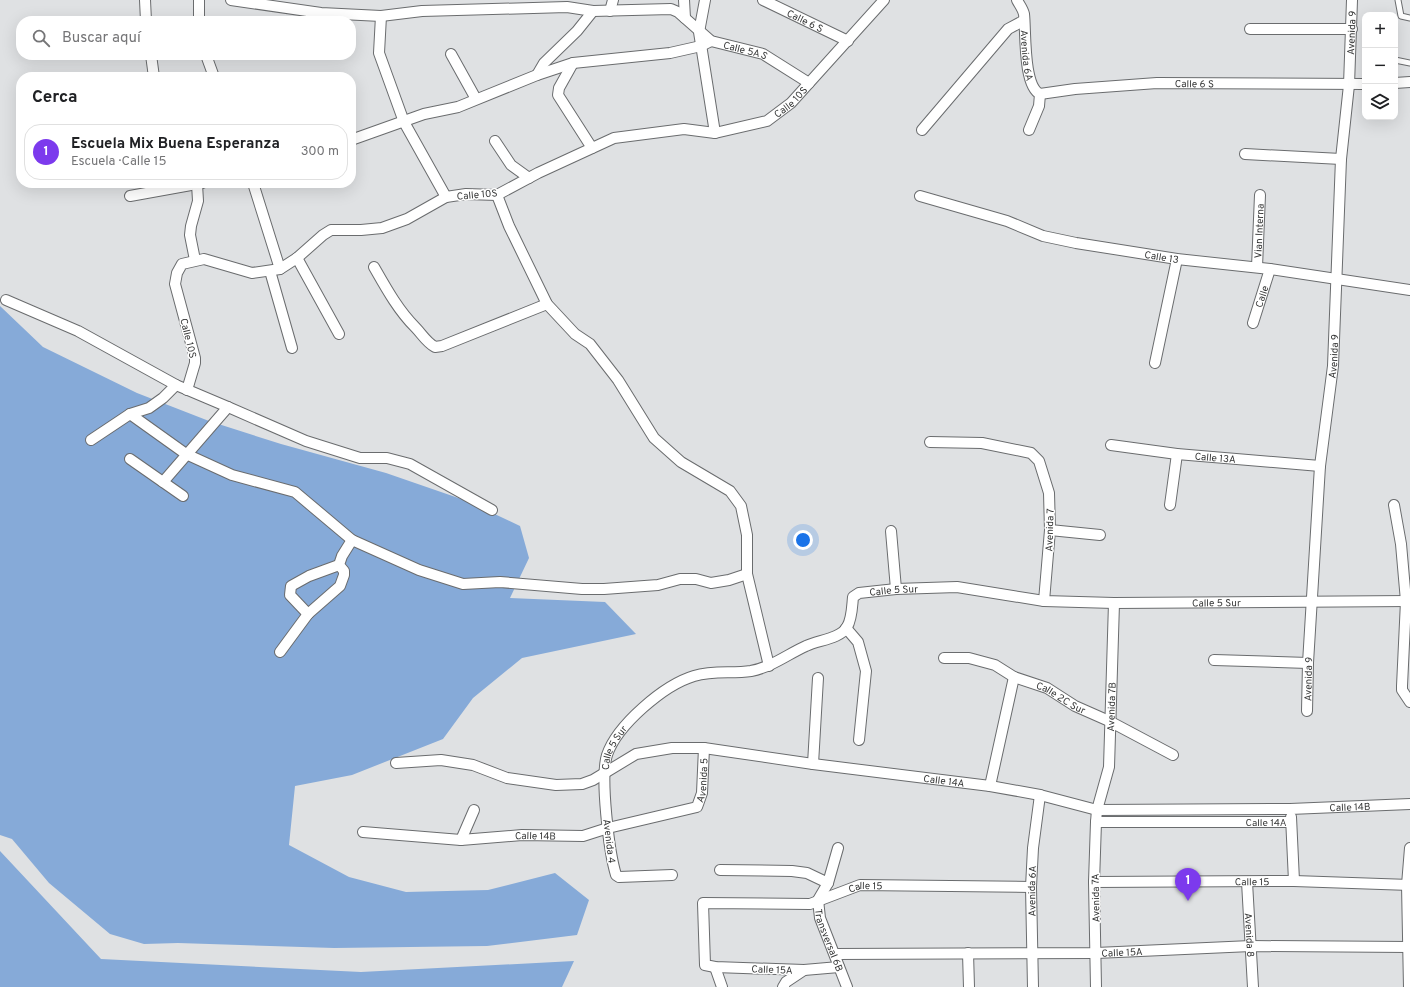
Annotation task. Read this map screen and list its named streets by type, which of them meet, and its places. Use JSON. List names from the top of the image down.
{
  "streets": {
    "street": [
      "Calle 6 S",
      "Avenida 9",
      "Calle 5A S",
      "Avenida 6A",
      "Calle 10S",
      "Vian Interna",
      "Calle 13",
      "Calle",
      "Calle 13A",
      "Avenida 7",
      "Calle 5 Sur",
      "Calle 2C Sur",
      "Avenida 7B",
      "Avenida 5",
      "Calle 14A",
      "Calle 14B",
      "Avenida 4",
      "Calle 15",
      "Avenida 7A",
      "Avenida 8",
      "Transversal 6B",
      "Calle 15A"
    ]
  },
  "crossings": [
    ["Calle 6 S", "Avenida 9"],
    ["Calle 6 S", "Avenida 6A"],
    ["Calle 6 S", "Calle 10S"],
    ["Avenida 9", "Calle 13"],
    ["Avenida 9", "Calle 13A"],
    ["Avenida 9", "Calle 5 Sur"],
    ["Calle 5A S", "Calle 10S"],
    ["Avenida 6A", "Calle 14A"],
    ["Avenida 6A", "Calle 15"],
    ["Avenida 6A", "Calle 15A"],
    ["Vian Interna", "Calle 13"],
    ["Calle 13", "Calle"],
    ["Avenida 7", "Calle 5 Sur"],
    ["Calle 5 Sur", "Avenida 7B"],
    ["Calle 5 Sur", "Calle 14A"],
    ["Calle 5 Sur", "Avenida 4"],
    ["Calle 2C Sur", "Avenida 7B"],
    ["Avenida 7B", "Calle 14A"],
    ["Avenida 7B", "Avenida 7A"],
    ["Avenida 5", "Calle 14A"],
    ["Avenida 5", "Calle 14B"],
    ["Calle 14A", "Calle 14B"],
    ["Calle 14A", "Avenida 4"],
    ["Calle 14A", "Avenida 7A"],
    ["Calle 14B", "Avenida 4"],
    ["Calle 15", "Avenida 7A"],
    ["Calle 15", "Avenida 8"],
    ["Calle 15", "Transversal 6B"],
    ["Calle 15", "Calle 15A"],
    ["Avenida 7A", "Calle 15A"],
    ["Avenida 8", "Calle 15A"],
    ["Transversal 6B", "Calle 15A"]
  ],
  "page": {
    "map_buttons": ["+", "−"],
    "search": "Buscar aquí",
    "heading": "Cerca",
    "list": [
      {
        "mark": "1",
        "name": "Escuela Mix Buena Esperanza",
        "note": "Escuela · Calle 15",
        "value": "300 m"
      }
    ],
    "pins": "1"
  }
}
